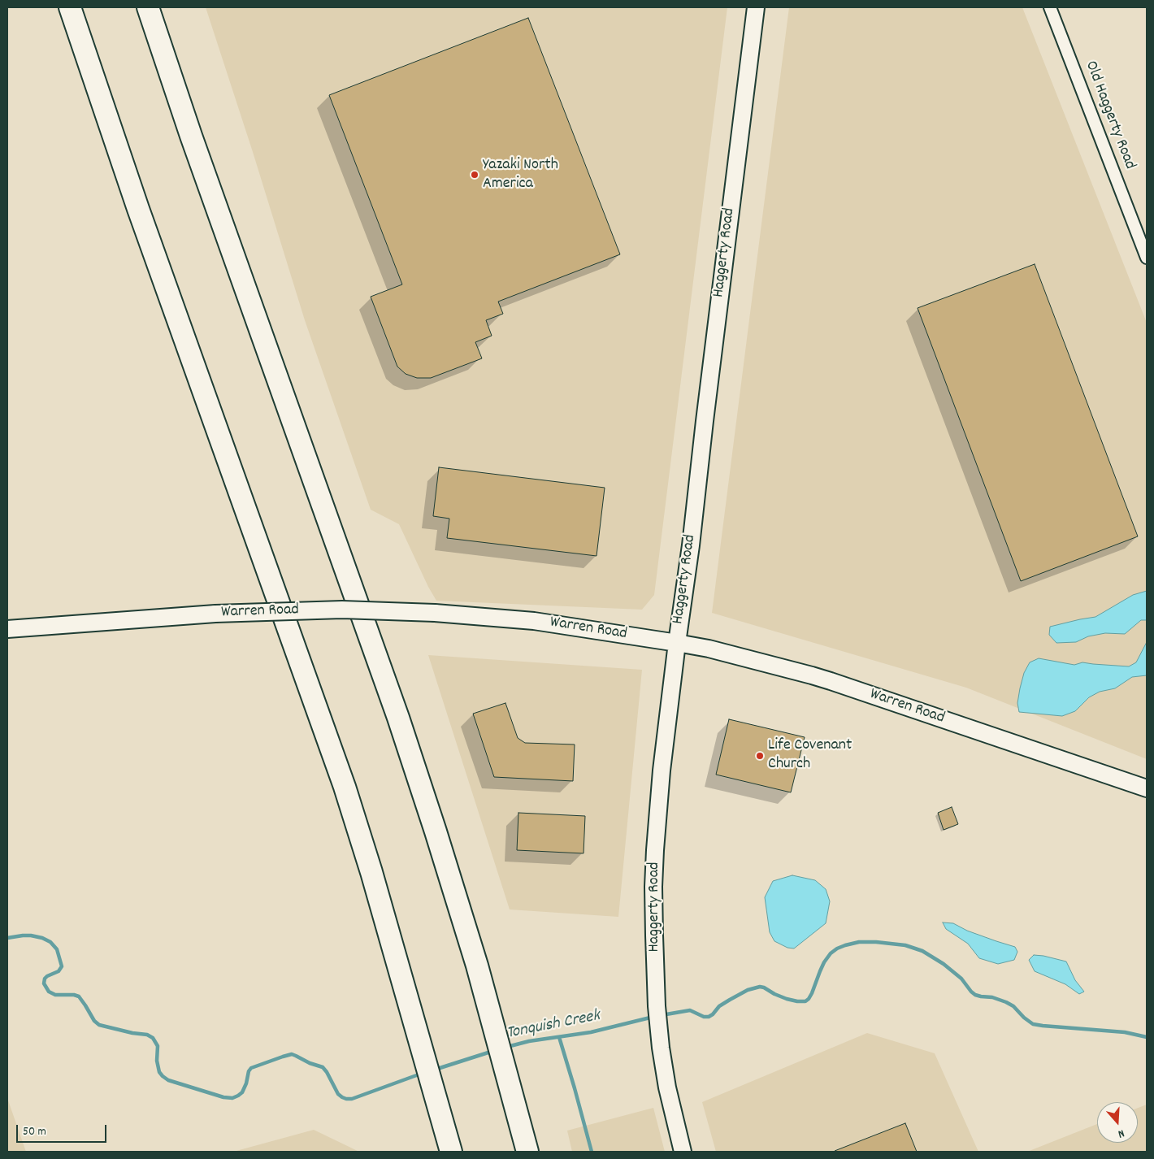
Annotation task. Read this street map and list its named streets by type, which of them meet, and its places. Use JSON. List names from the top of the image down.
{
  "streets": {
    "main road": ["Haggerty Road", "Warren Road"],
    "street": ["Old Haggerty Road"]
  },
  "crossings": [
    ["Haggerty Road", "Warren Road"]
  ],
  "water": ["Tonquish Creek"],
  "places": ["Yazaki North America", "Life Covenant Church"],
  "scale_bar": "50 m",
  "north": "bottom"
}
